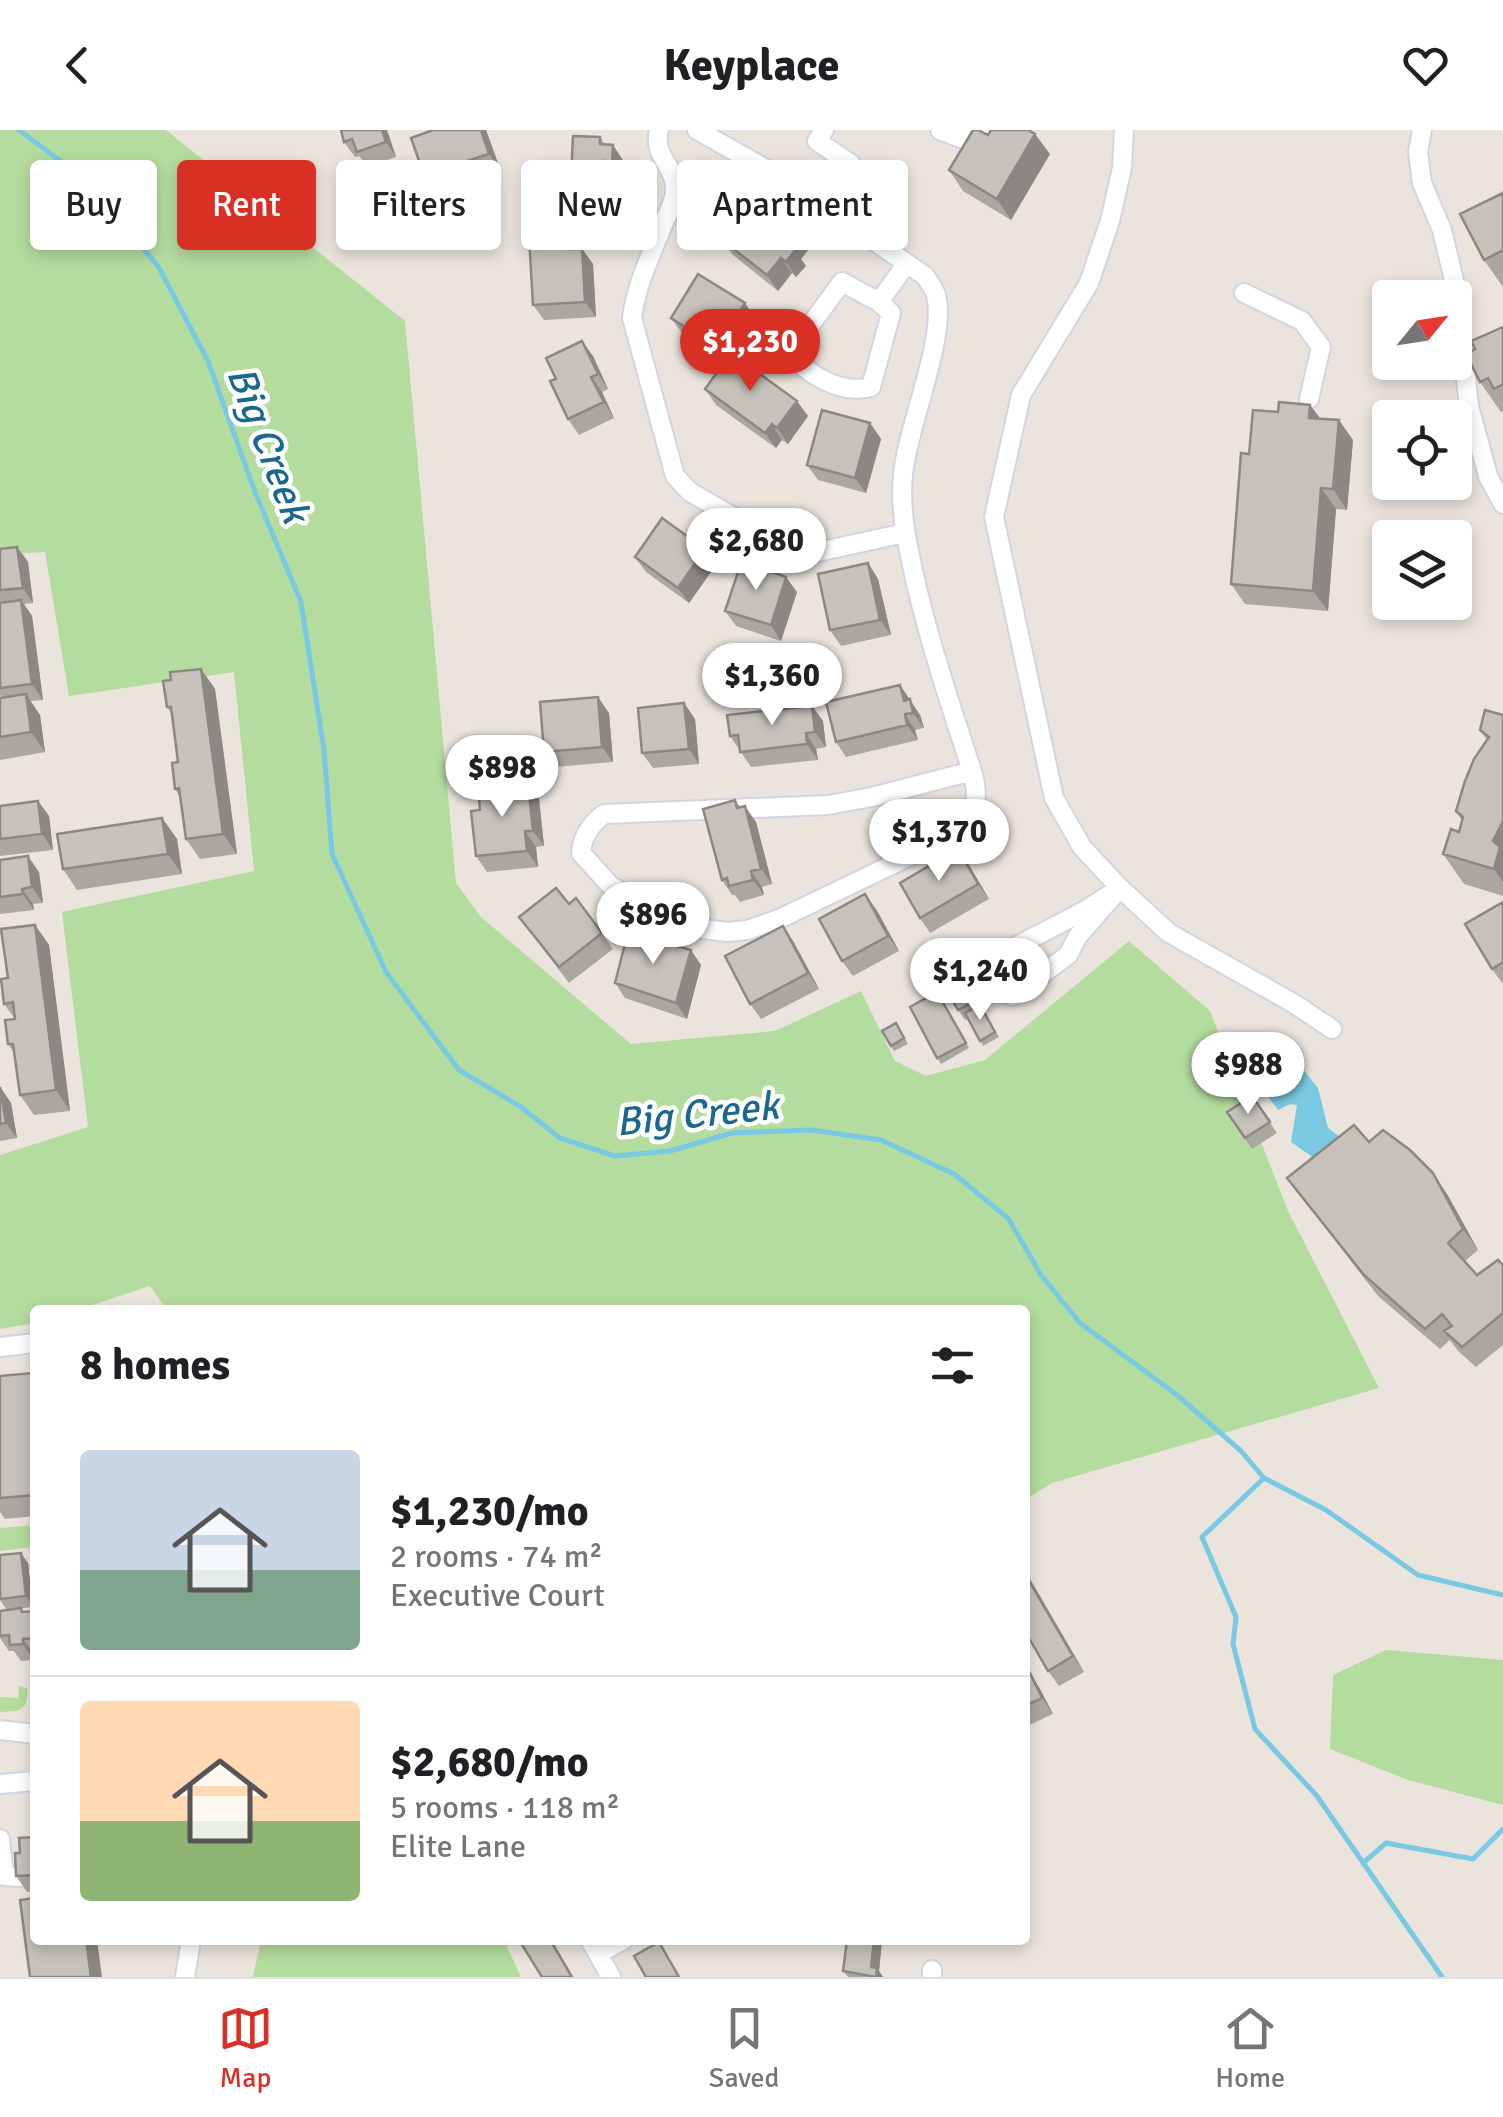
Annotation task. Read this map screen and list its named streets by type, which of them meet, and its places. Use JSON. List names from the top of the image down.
{
  "water": ["Big Creek"],
  "north": "top right",
  "page": {
    "header": "Keyplace",
    "chip": [
      "Buy",
      "Rent",
      "Filters",
      "New",
      "Apartment"
    ],
    "price": [
      "$1,230",
      "$2,680",
      "$1,360",
      "$898",
      "$1,370",
      "$896",
      "$1,240",
      "$988"
    ],
    "heading": "8 homes",
    "list": [
      {
        "name": "$1,230/mo",
        "note": "2 rooms · 74 m² · Executive Court"
      },
      {
        "name": "$2,680/mo",
        "note": "5 rooms · 118 m² · Elite Lane"
      }
    ],
    "tabs": ["Map", "Saved", "Home"]
  }
}
